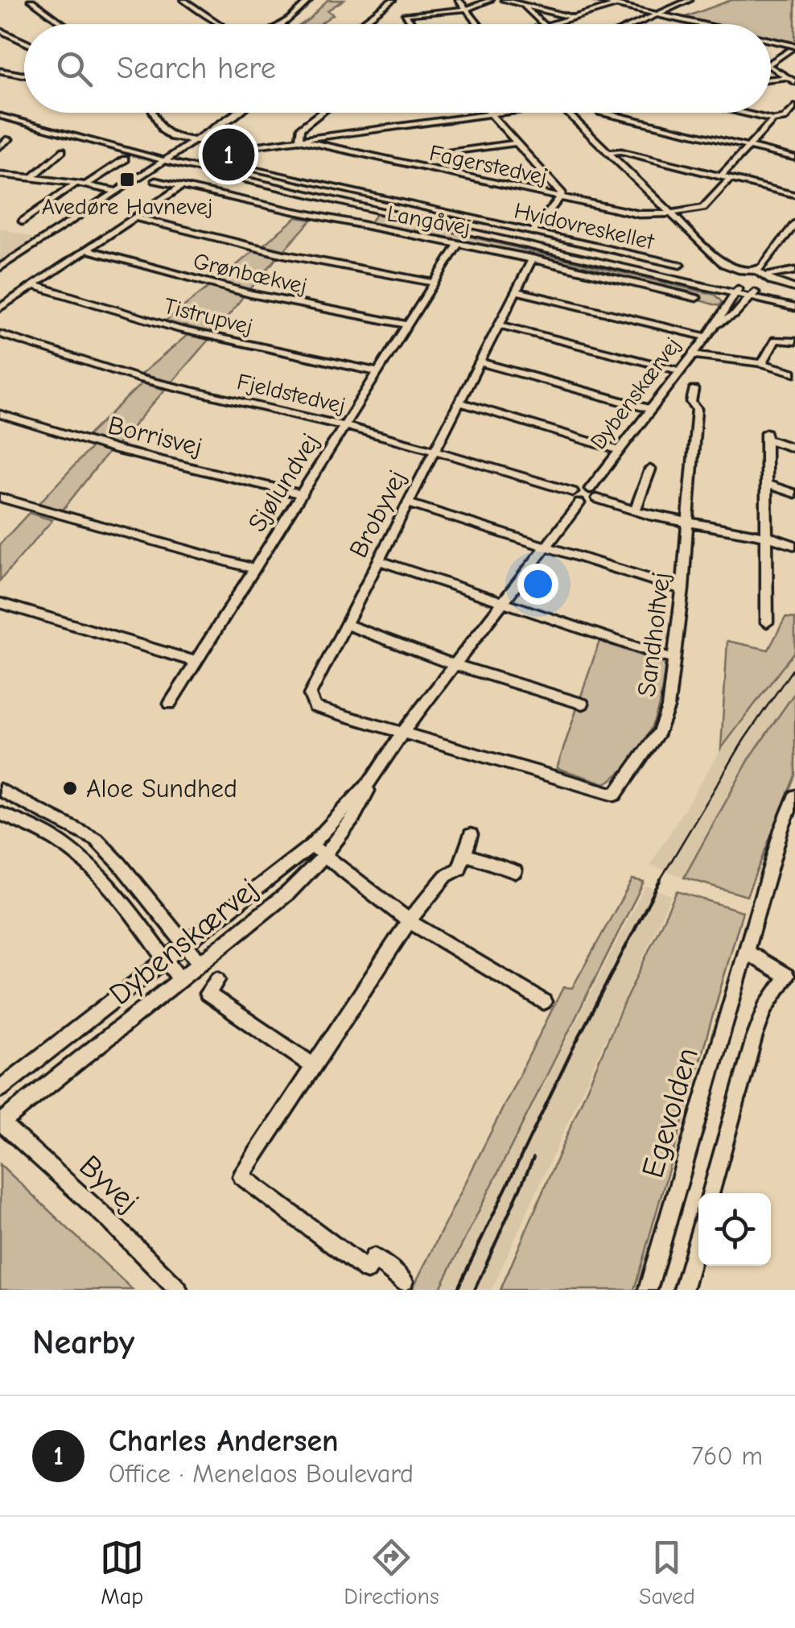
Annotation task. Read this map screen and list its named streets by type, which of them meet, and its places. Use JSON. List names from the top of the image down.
{
  "streets": {
    "street": [
      "Fagerstedvej",
      "Langåvej",
      "Hvidovreskellet",
      "Grønbækvej",
      "Tistrupvej",
      "Fjeldstedvej",
      "Dybenskærvej",
      "Borrisvej",
      "Sjølundvej",
      "Brobyvej",
      "Sandholtvej",
      "Egevolden",
      "Byvej"
    ]
  },
  "crossings": [
    ["Langåvej", "Sjølundvej"],
    ["Langåvej", "Brobyvej"],
    ["Grønbækvej", "Sjølundvej"],
    ["Tistrupvej", "Sjølundvej"],
    ["Fjeldstedvej", "Dybenskærvej"],
    ["Fjeldstedvej", "Sjølundvej"],
    ["Fjeldstedvej", "Brobyvej"],
    ["Dybenskærvej", "Brobyvej"],
    ["Dybenskærvej", "Sandholtvej"],
    ["Dybenskærvej", "Byvej"],
    ["Borrisvej", "Sjølundvej"],
    ["Brobyvej", "Sandholtvej"]
  ],
  "places": {
    "transit": ["Avedøre Havnevej"],
    "other": ["Aloe Sundhed"]
  },
  "page": {
    "search": "Search here",
    "pins": "1",
    "heading": "Nearby",
    "list": [
      {
        "mark": "1",
        "name": "Charles Andersen",
        "note": "Office · Menelaos Boulevard",
        "value": "760 m"
      }
    ],
    "nav": ["Map", "Directions", "Saved"]
  }
}
